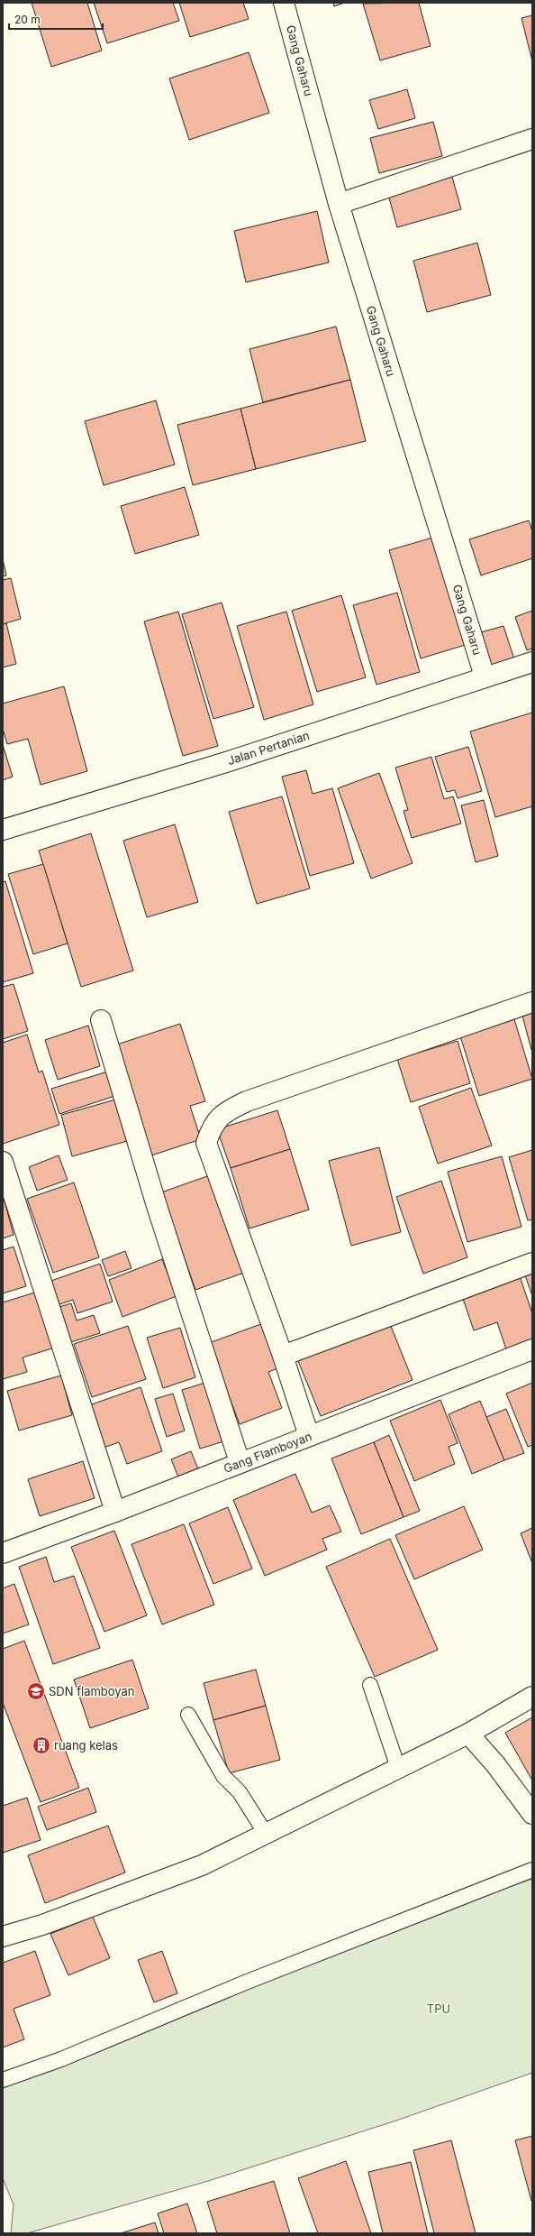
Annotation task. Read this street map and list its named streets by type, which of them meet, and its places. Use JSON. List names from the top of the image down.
{
  "streets": {
    "street": ["Gang Gaharu", "Jalan Pertanian", "Gang Flamboyan"]
  },
  "crossings": [
    ["Gang Gaharu", "Jalan Pertanian"]
  ],
  "parks": ["TPU"],
  "places": {
    "school or university": ["SDN flamboyan"],
    "building": ["ruang kelas"]
  },
  "scale_bar": "20 m"
}
